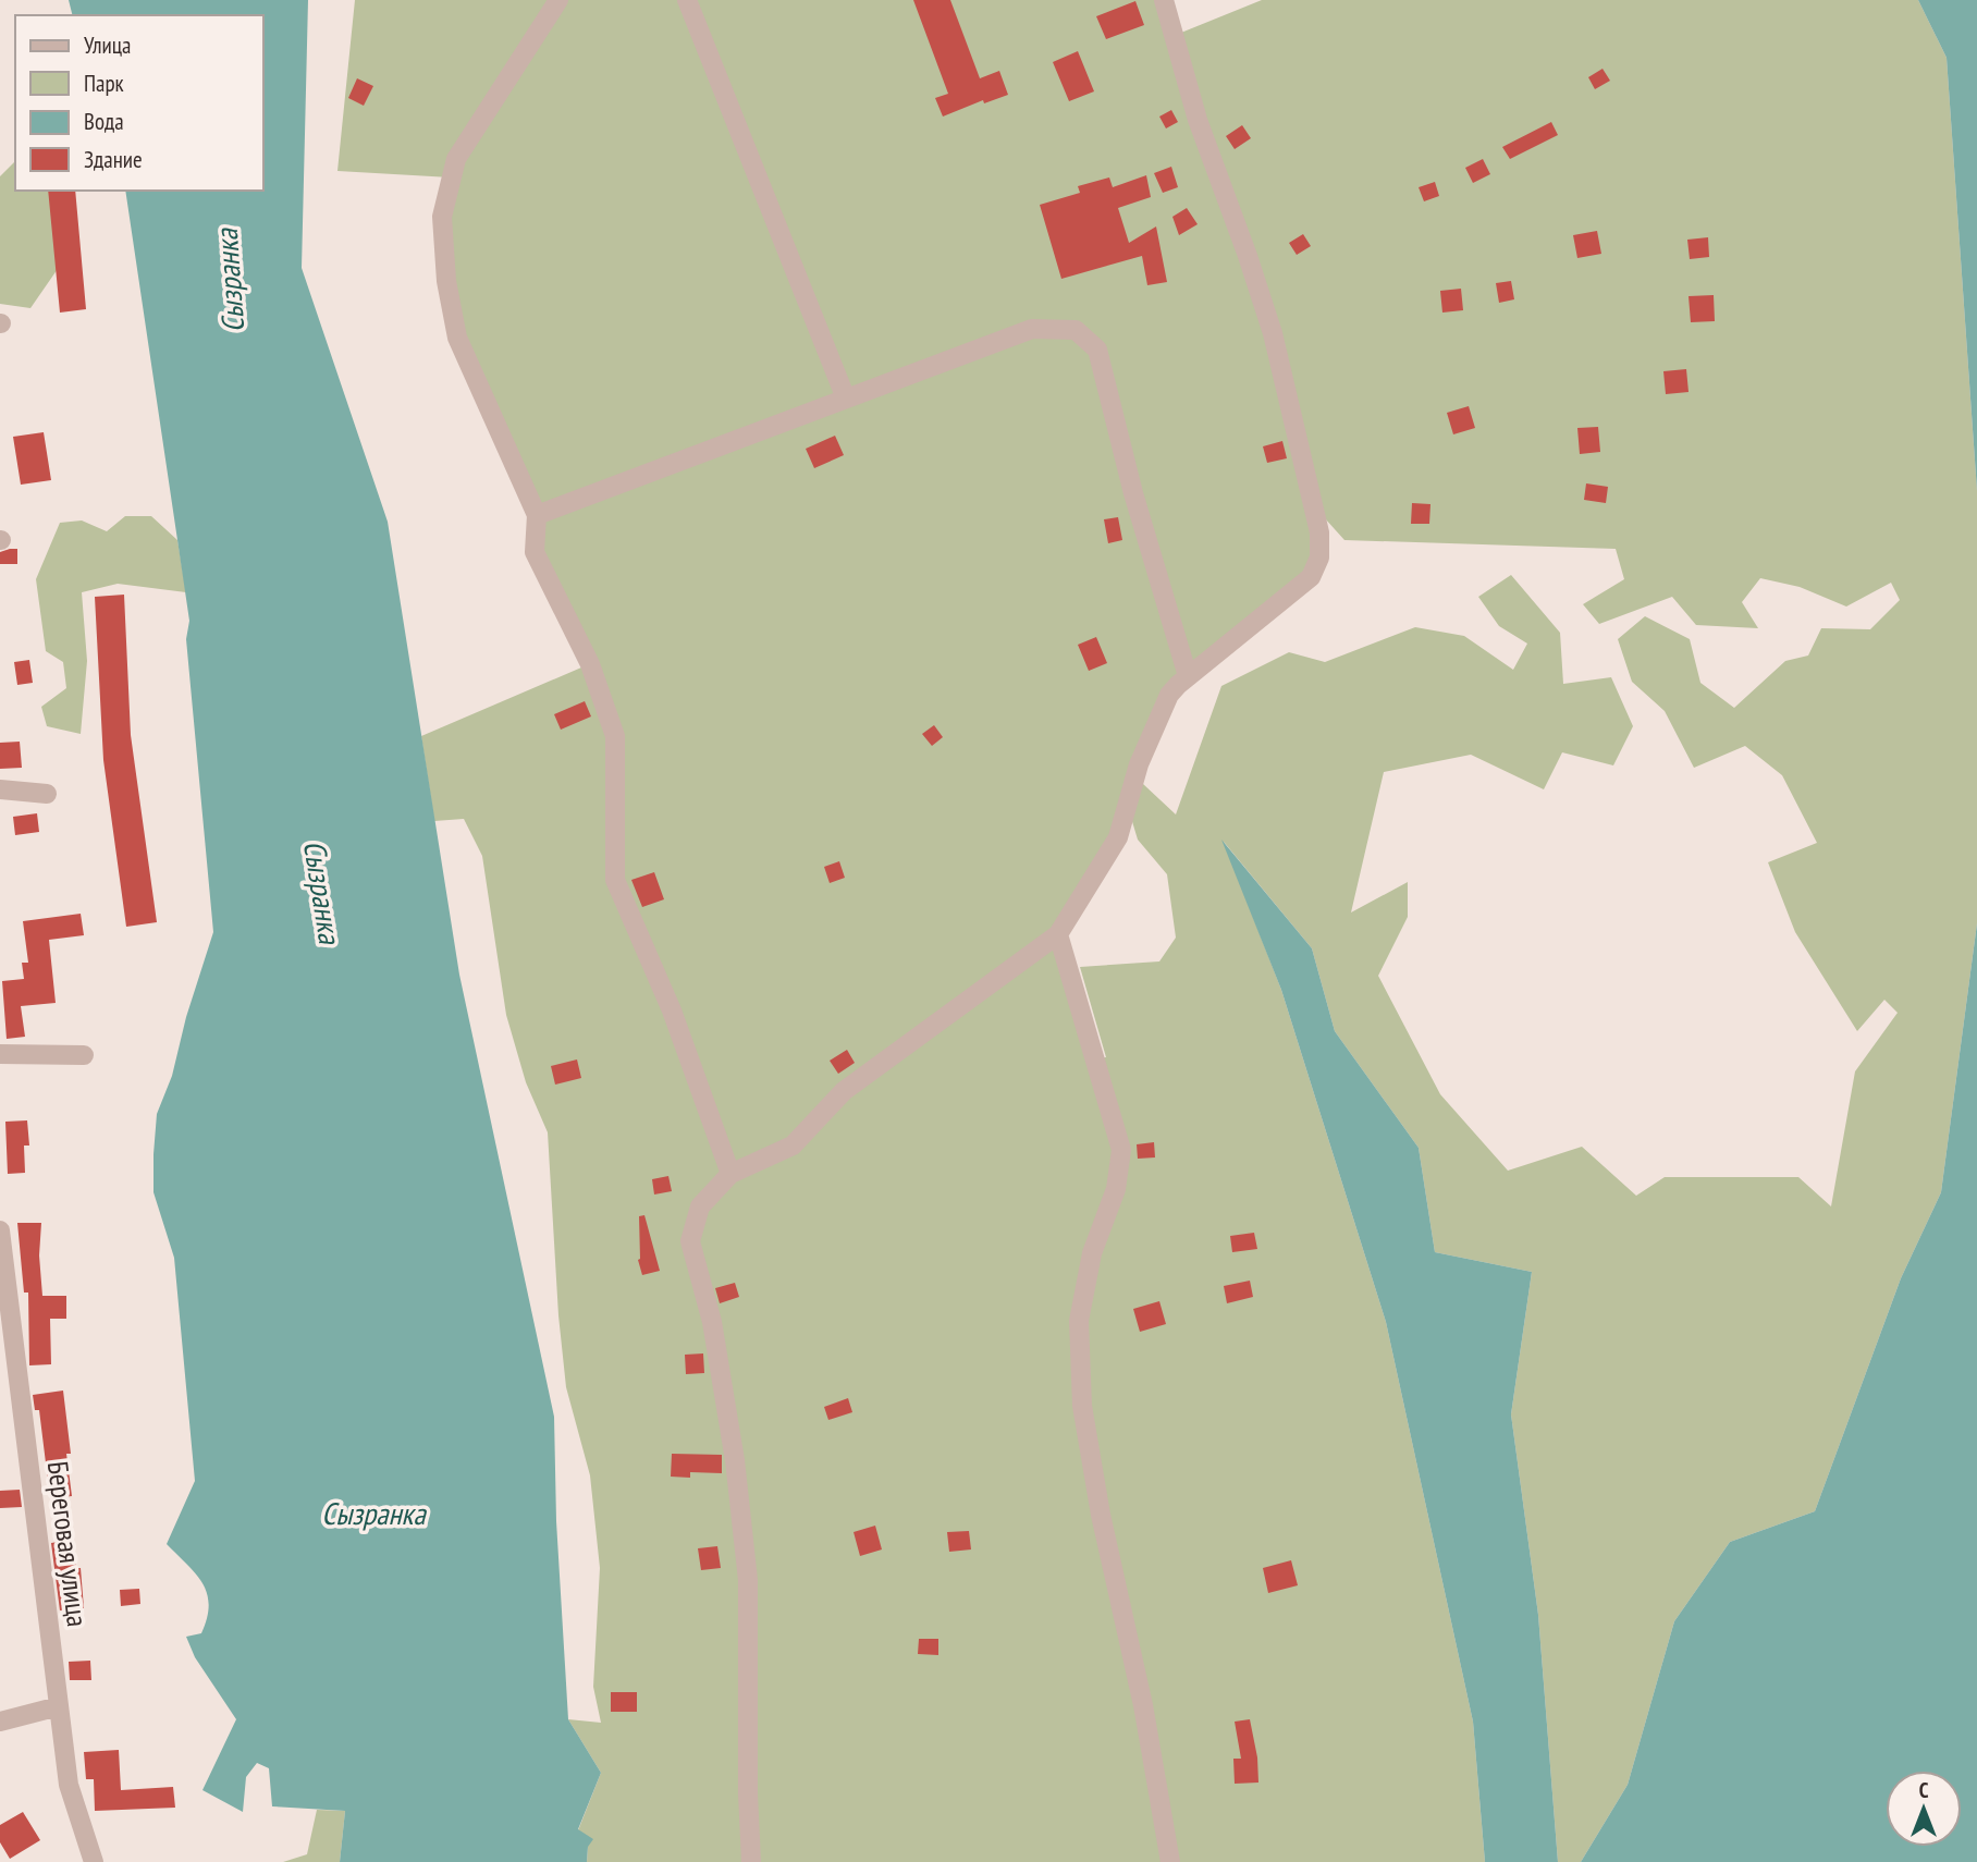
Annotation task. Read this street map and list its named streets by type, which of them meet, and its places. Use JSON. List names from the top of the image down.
{
  "streets": {
    "street": ["Береговая улица"]
  },
  "water": ["Сызранка"],
  "legend": [
    "Улица",
    "Парк",
    "Вода",
    "Здание"
  ],
  "north": "top"
}
